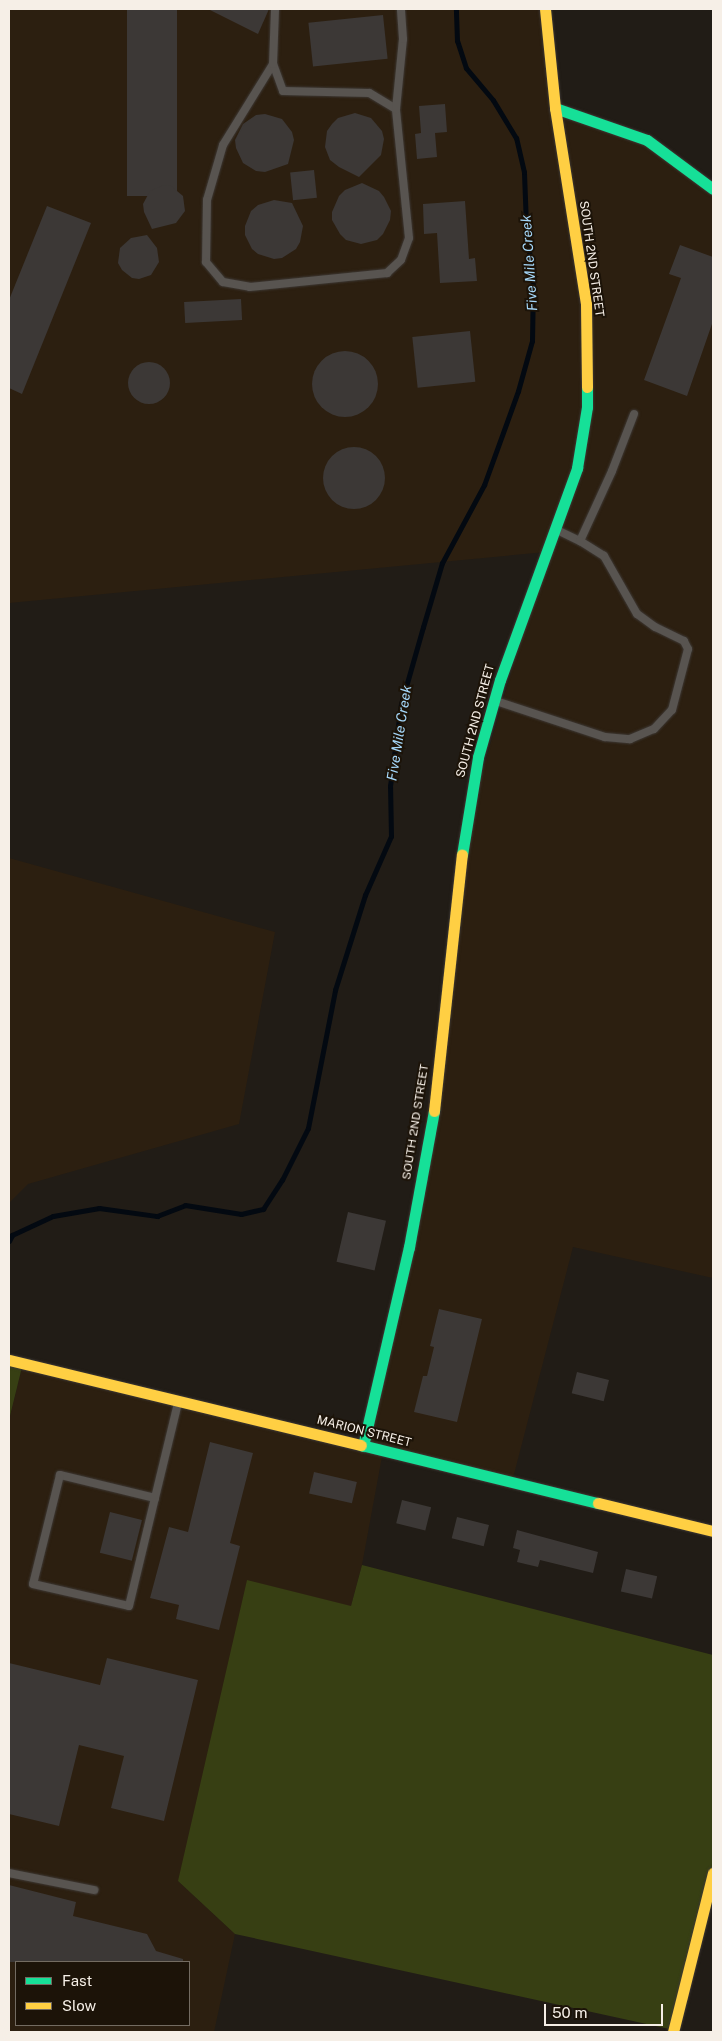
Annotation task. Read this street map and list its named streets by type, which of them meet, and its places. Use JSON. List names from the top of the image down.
{
  "streets": {
    "street": ["SOUTH 2ND STREET", "MARION STREET"]
  },
  "crossings": [
    ["SOUTH 2ND STREET", "MARION STREET"]
  ],
  "water": ["Five Mile Creek"],
  "legend": ["Fast", "Slow"],
  "scale_bar": "50 m"
}
